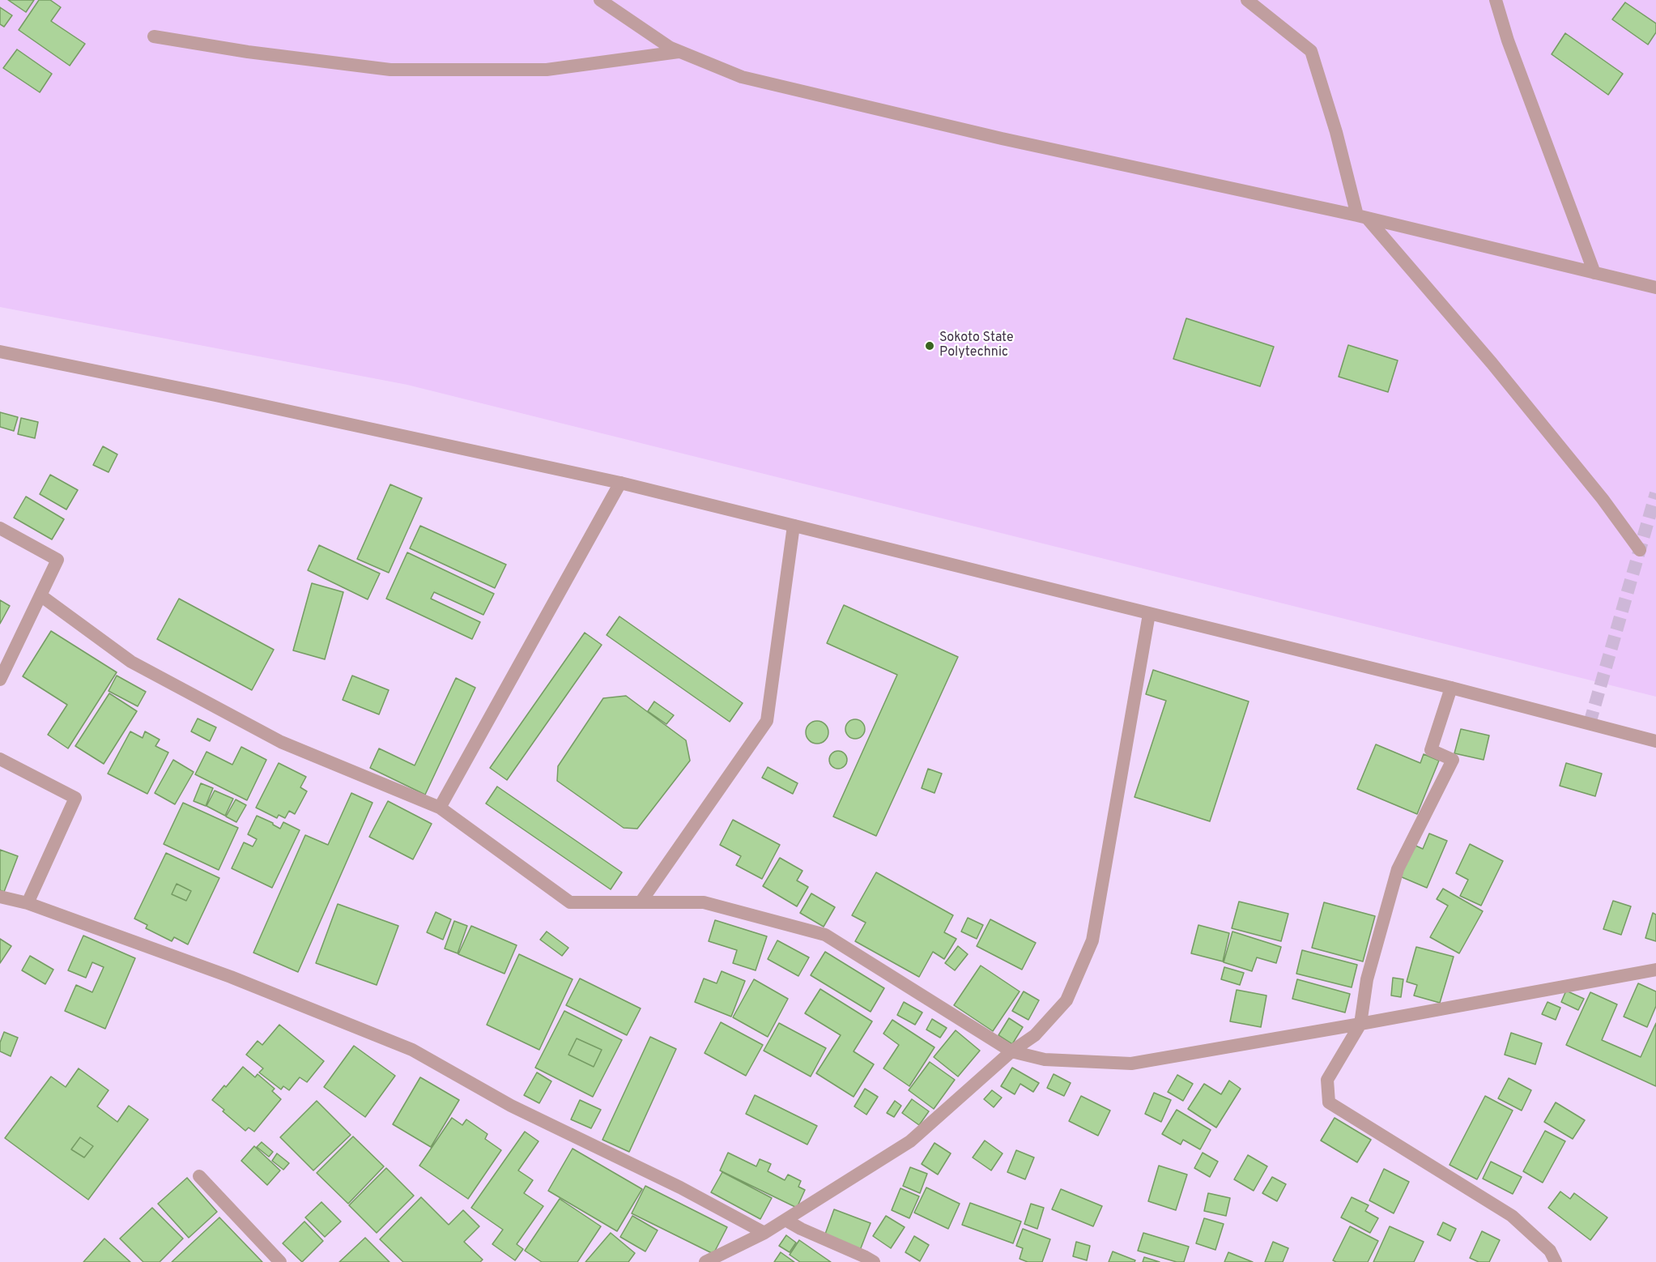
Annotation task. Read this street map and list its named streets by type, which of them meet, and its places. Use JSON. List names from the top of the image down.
{
  "places": ["Sokoto State Polytechnic"]
}
